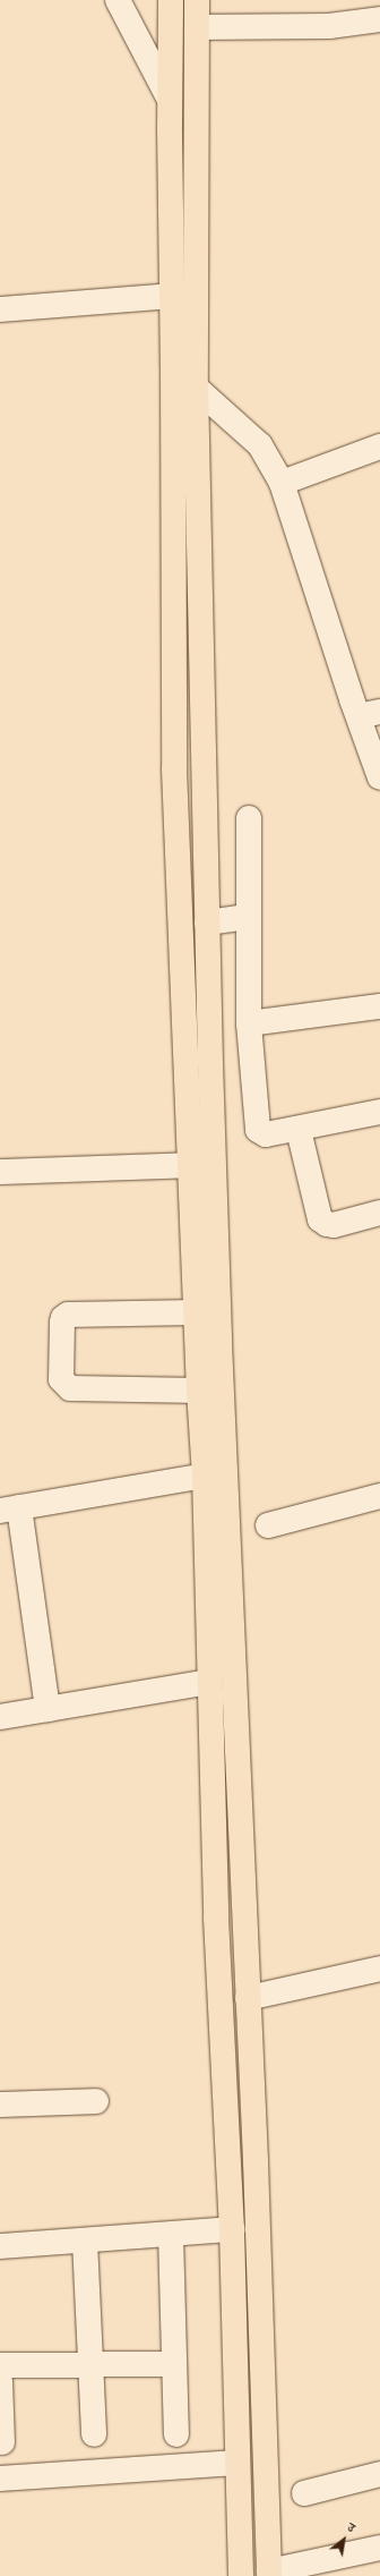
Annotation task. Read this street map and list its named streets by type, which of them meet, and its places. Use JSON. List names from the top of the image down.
{
  "north": "top right"
}
